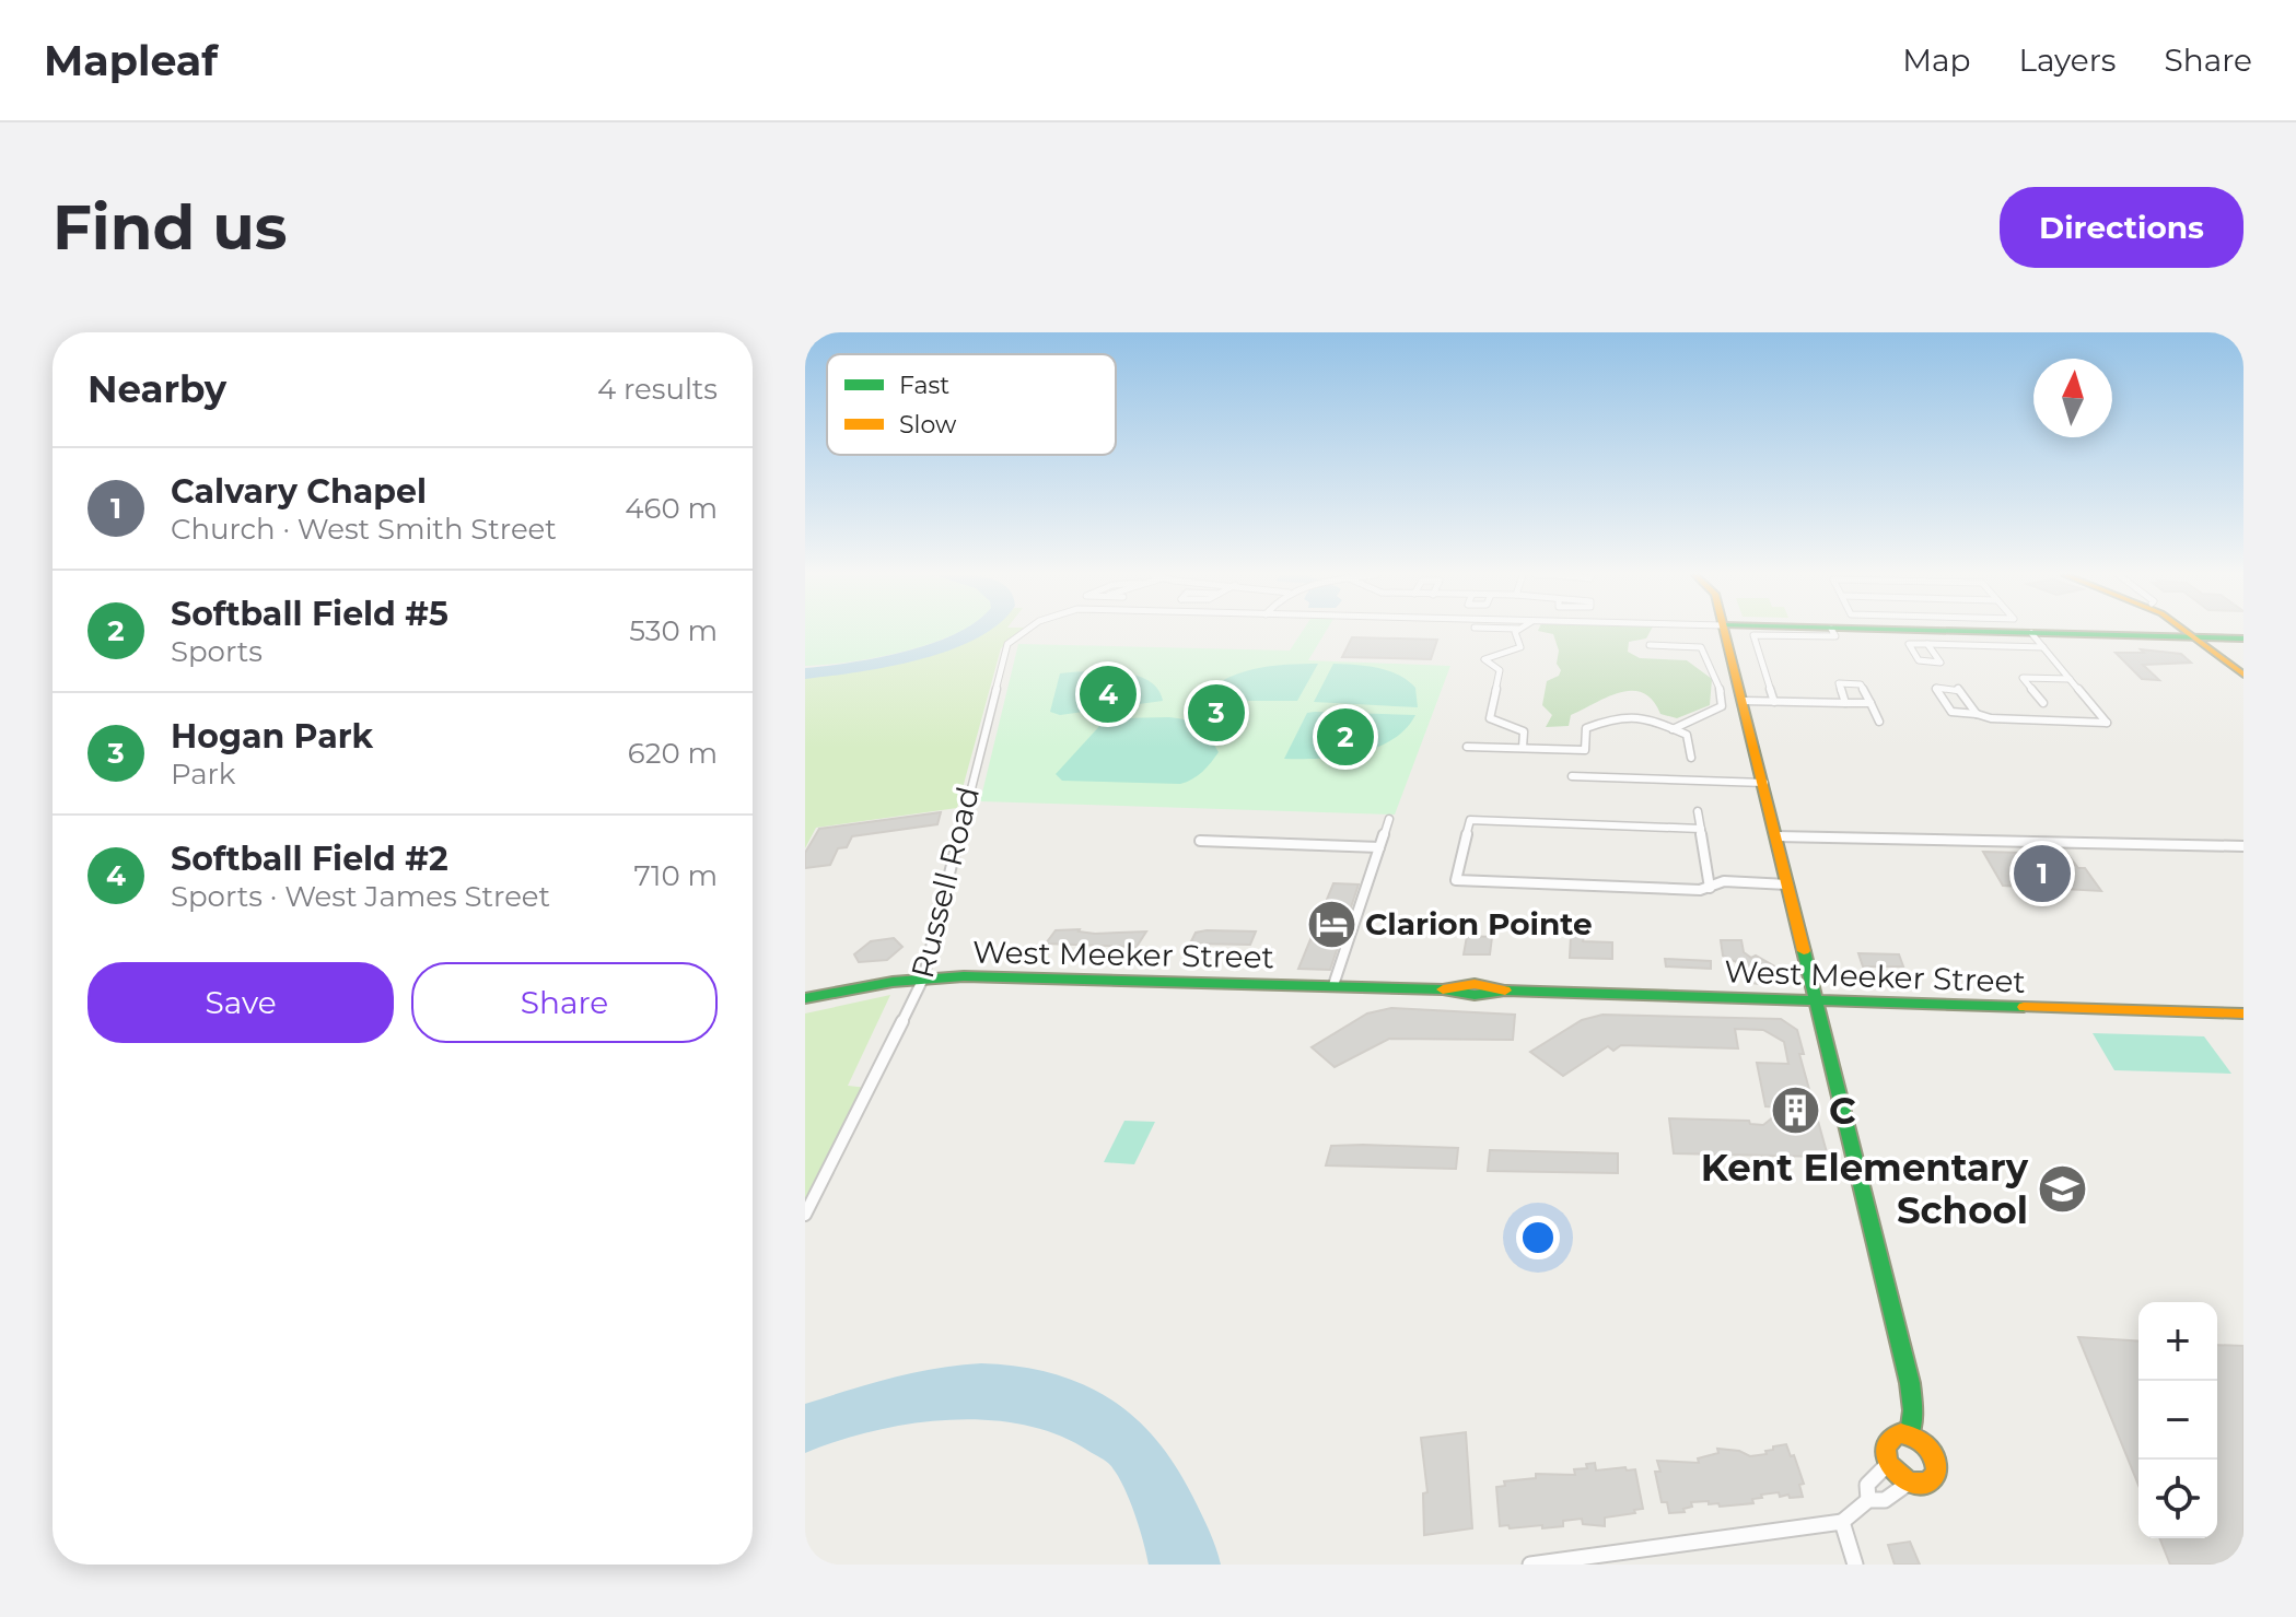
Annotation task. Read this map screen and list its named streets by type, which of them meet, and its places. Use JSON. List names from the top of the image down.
{
  "streets": {
    "street": ["Russell Road", "West Meeker Street"]
  },
  "crossings": [
    ["Russell Road", "West Meeker Street"]
  ],
  "places": {
    "hotel": ["Clarion Pointe"],
    "building": ["C"],
    "school or university": ["Kent Elementary School"]
  },
  "legend": ["Fast", "Slow"],
  "north": "top",
  "page": {
    "header": "Mapleaf",
    "nav": ["Map", "Layers", "Share"],
    "buttons": [
      "Directions",
      ["Save", "Share"]
    ],
    "title": "Find us",
    "heading": ["Nearby", "4 results"],
    "list": [
      {
        "mark": "1",
        "name": "Calvary Chapel",
        "note": "Church · West Smith Street",
        "value": "460 m"
      },
      {
        "mark": "2",
        "name": "Softball Field #5",
        "note": "Sports",
        "value": "530 m"
      },
      {
        "mark": "3",
        "name": "Hogan Park",
        "note": "Park",
        "value": "620 m"
      },
      {
        "mark": "4",
        "name": "Softball Field #2",
        "note": "Sports · West James Street",
        "value": "710 m"
      }
    ],
    "pins": [
      "4",
      "3",
      "2",
      "1"
    ],
    "map_buttons": ["+", "−"]
  }
}
